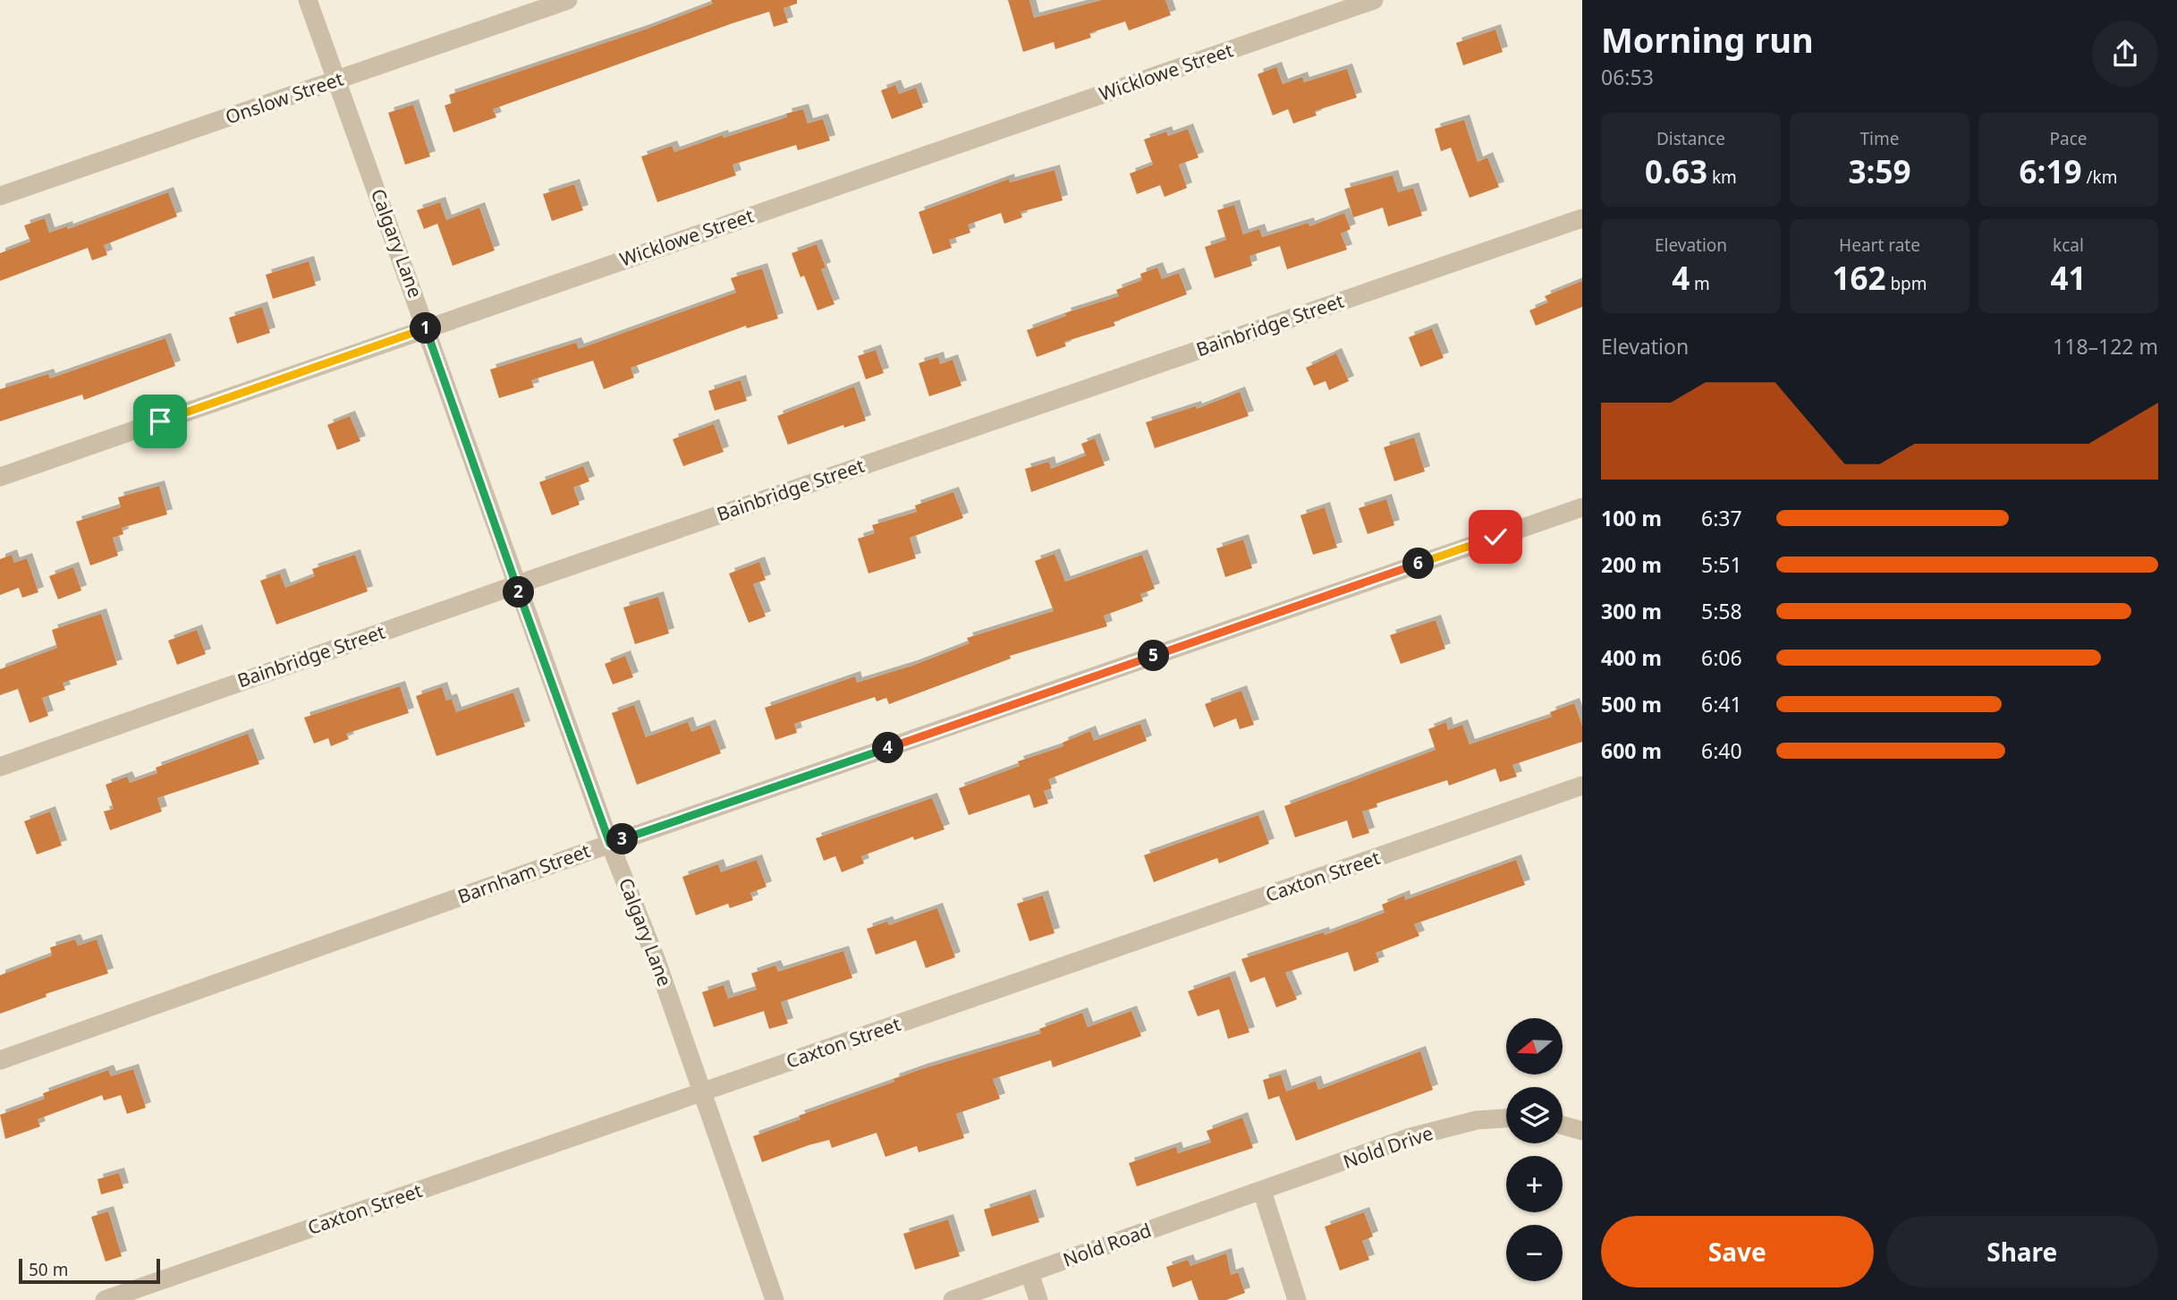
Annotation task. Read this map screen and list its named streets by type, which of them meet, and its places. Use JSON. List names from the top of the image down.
{
  "streets": {
    "street": [
      "Wicklowe Street",
      "Onslow Street",
      "Calgary Lane",
      "Bainbridge Street",
      "Barnham Street",
      "Caxton Street",
      "Nold Drive",
      "Nold Road"
    ]
  },
  "crossings": [
    ["Wicklowe Street", "Calgary Lane"],
    ["Onslow Street", "Calgary Lane"],
    ["Calgary Lane", "Bainbridge Street"],
    ["Calgary Lane", "Barnham Street"],
    ["Calgary Lane", "Caxton Street"],
    ["Nold Drive", "Nold Road"]
  ],
  "scale_bar": "50 m",
  "north": "left",
  "page": {
    "heading": ["Morning run", "06:53"],
    "stats": [
      ["Distance", "0.63 km"],
      ["Time", "3:59"],
      ["Pace", "6:19 /km"],
      ["Elevation", "4 m"],
      ["Heart rate", "162 bpm"],
      ["kcal", "41"]
    ],
    "pins": [
      "1",
      "6",
      "2",
      "5",
      "4",
      "3"
    ],
    "chart": ["Elevation", "118–122 m"],
    "list": [
      {
        "name": "100 m",
        "note": "6:37"
      },
      {
        "name": "200 m",
        "note": "5:51"
      },
      {
        "name": "300 m",
        "note": "5:58"
      },
      {
        "name": "400 m",
        "note": "6:06"
      },
      {
        "name": "500 m",
        "note": "6:41"
      },
      {
        "name": "600 m",
        "note": "6:40"
      }
    ],
    "map_buttons": ["+", "−"],
    "buttons": ["Save", "Share"],
    "scale": "50 m"
  }
}
